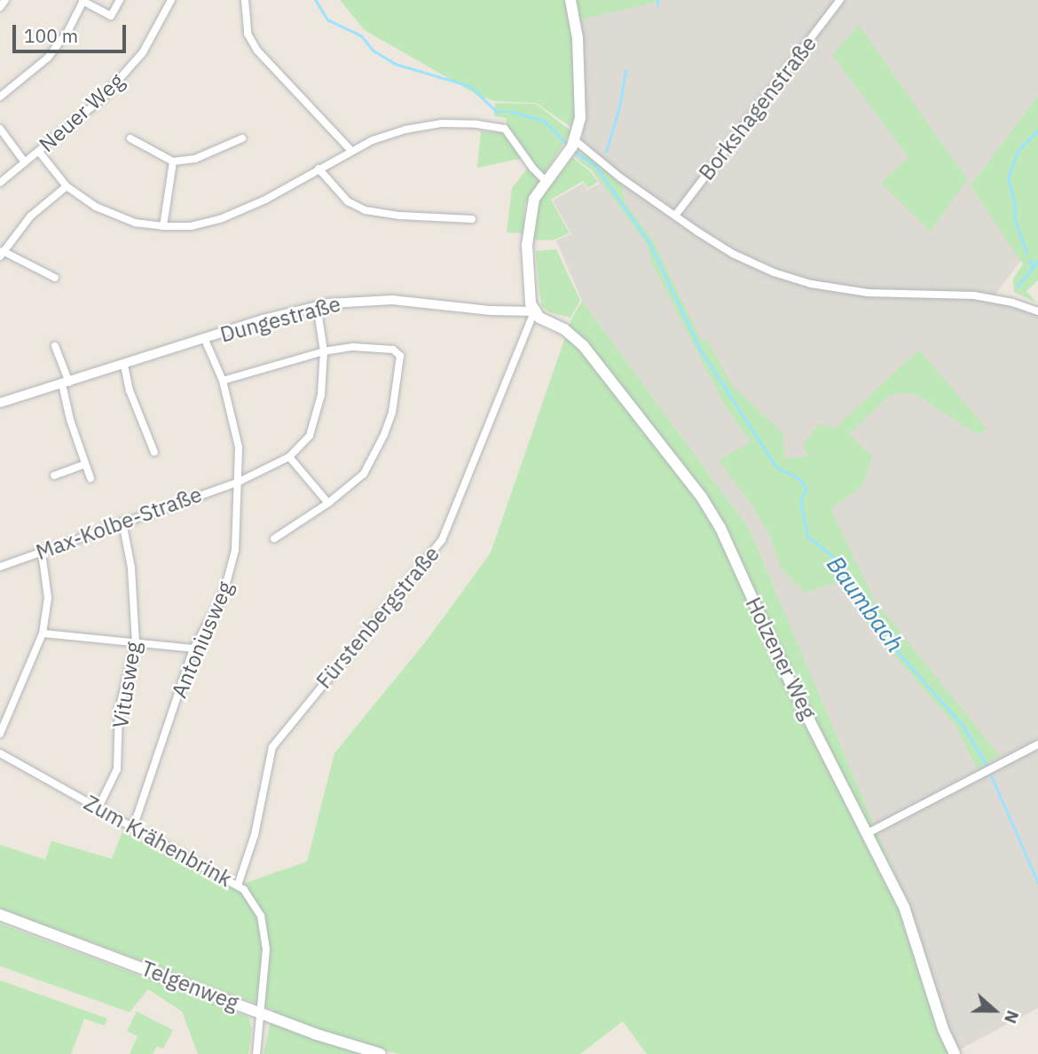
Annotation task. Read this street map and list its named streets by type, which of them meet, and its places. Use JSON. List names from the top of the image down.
{
  "streets": {
    "main road": ["Holzener Weg", "Telgenweg"],
    "street": [
      "Borkshagenstraße",
      "Neuer Weg",
      "Dungestraße",
      "Max-Kolbe-Straße",
      "Fürstenbergstraße",
      "Antoniusweg",
      "Vitusweg",
      "Zum Krähenbrink"
    ]
  },
  "crossings": [
    ["Dungestraße", "Fürstenbergstraße"],
    ["Dungestraße", "Antoniusweg"],
    ["Dungestraße", "Holzener Weg"],
    ["Max-Kolbe-Straße", "Antoniusweg"],
    ["Max-Kolbe-Straße", "Vitusweg"],
    ["Fürstenbergstraße", "Holzener Weg"],
    ["Fürstenbergstraße", "Zum Krähenbrink"],
    ["Antoniusweg", "Zum Krähenbrink"],
    ["Vitusweg", "Zum Krähenbrink"],
    ["Zum Krähenbrink", "Telgenweg"]
  ],
  "water": ["Baumbach"],
  "scale_bar": "100 m",
  "north": "right"
}
